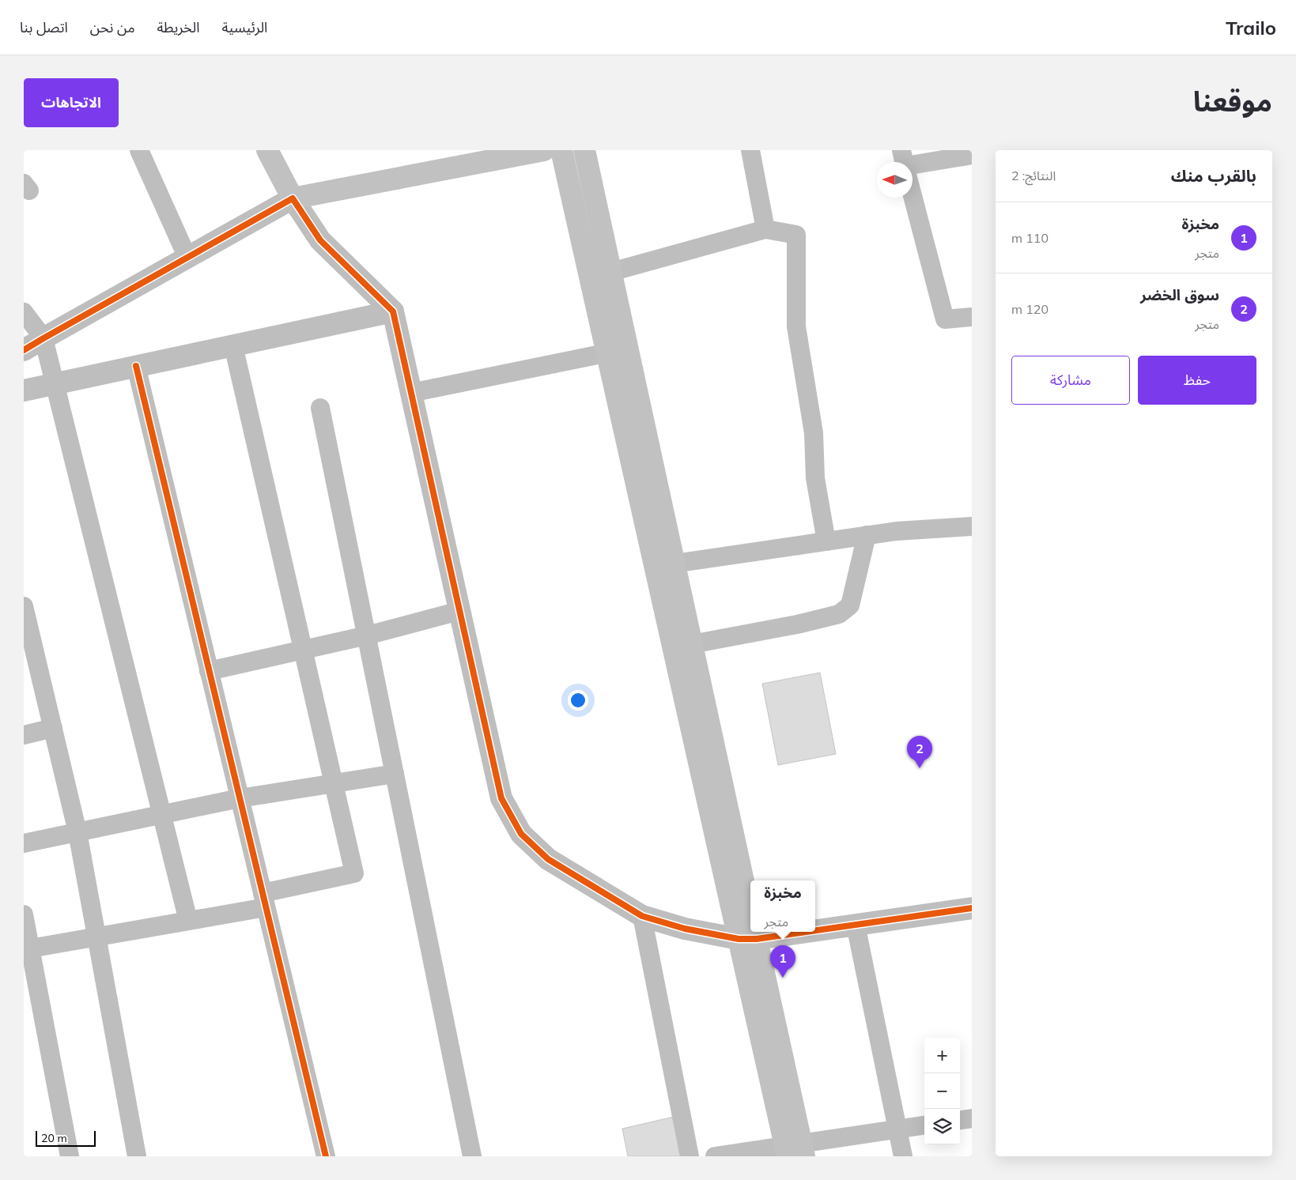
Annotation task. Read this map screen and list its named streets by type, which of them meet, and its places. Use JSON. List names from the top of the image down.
{
  "scale_bar": "20 m",
  "north": "left",
  "page": {
    "header": "Trailo",
    "nav": [
      "الرئيسية",
      "الخريطة",
      "من نحن",
      "اتصل بنا"
    ],
    "title": "موقعنا",
    "buttons": [
      "الاتجاهات",
      ["حفظ", "مشاركة"]
    ],
    "heading": ["بالقرب منك", "النتائج: 2"],
    "list": [
      {
        "mark": "1",
        "name": "مخبزة",
        "note": "متجر",
        "value": "110 m"
      },
      {
        "mark": "2",
        "name": "سوق الخضر",
        "note": "متجر",
        "value": "120 m"
      }
    ],
    "pins": ["2", "1"],
    "popup": ["مخبزة", "متجر"],
    "map_buttons": ["+", "−"],
    "scale": "20 m"
  }
}
